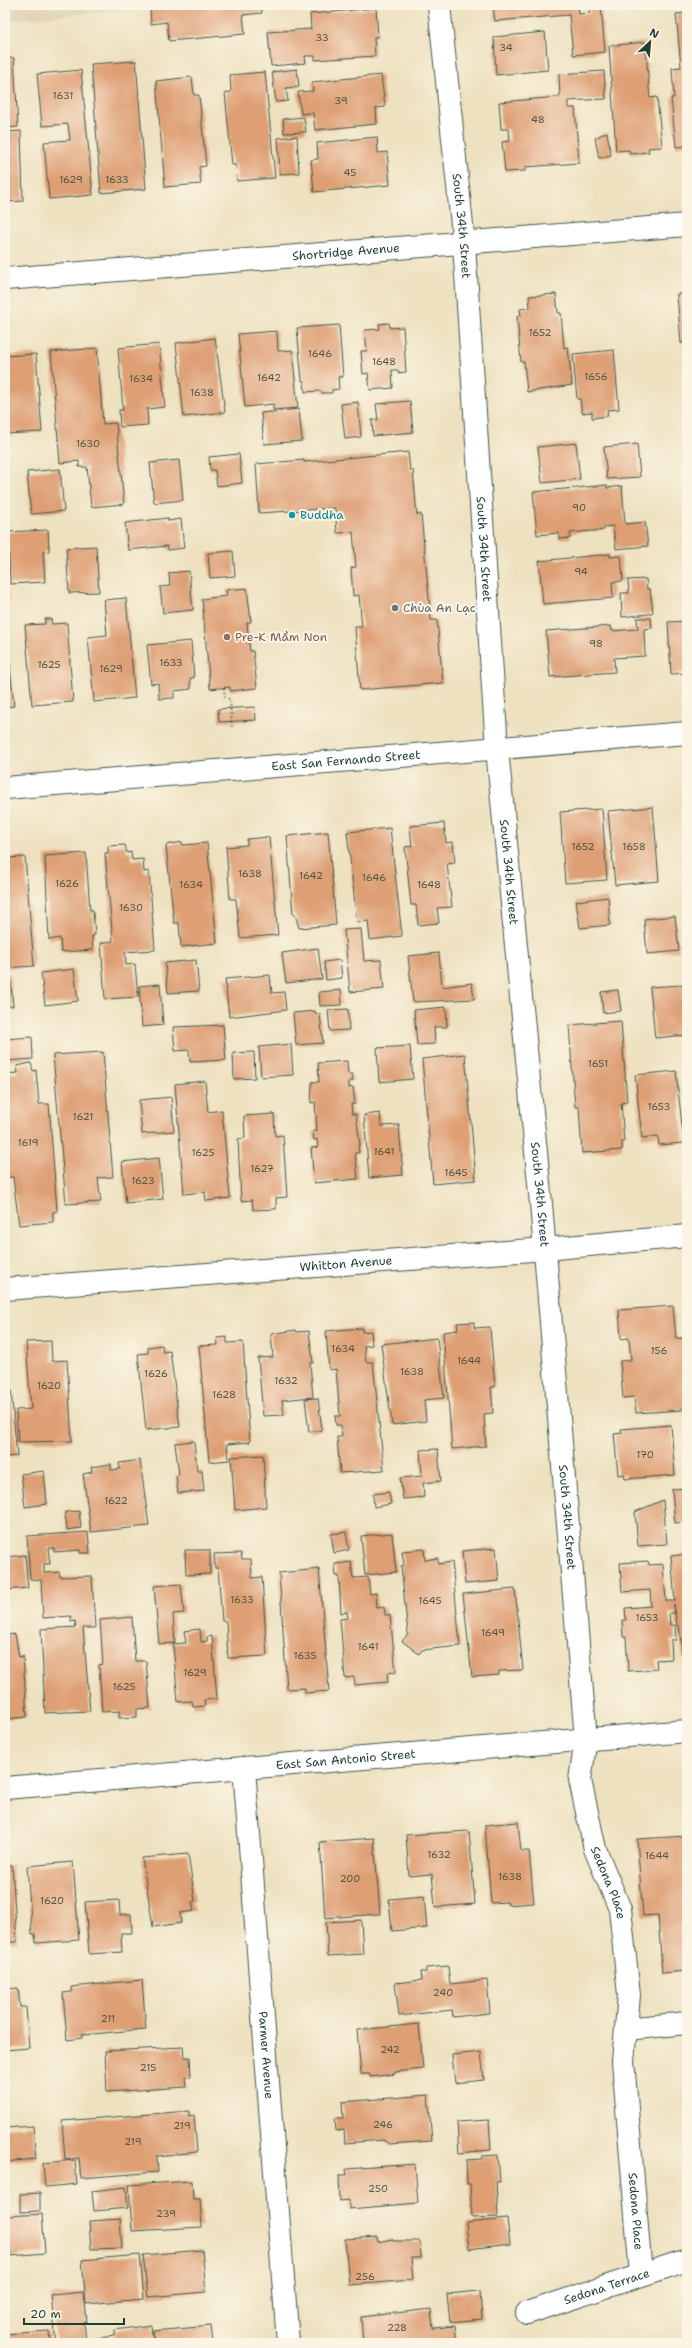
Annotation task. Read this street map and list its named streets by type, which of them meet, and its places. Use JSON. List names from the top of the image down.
{
  "streets": {
    "street": [
      "South 34th Street",
      "Shortridge Avenue",
      "East San Fernando Street",
      "Whitton Avenue",
      "East San Antonio Street",
      "Sedona Place",
      "Parmer Avenue",
      "Sedona Terrace"
    ]
  },
  "crossings": [
    ["South 34th Street", "Shortridge Avenue"],
    ["South 34th Street", "East San Fernando Street"],
    ["South 34th Street", "Whitton Avenue"],
    ["South 34th Street", "East San Antonio Street"],
    ["South 34th Street", "Sedona Place"],
    ["East San Antonio Street", "Sedona Place"],
    ["East San Antonio Street", "Parmer Avenue"],
    ["Sedona Place", "Sedona Terrace"]
  ],
  "places": ["Buddha", "Chùa An Lạc", "Pre-K Mầm Non"],
  "house_numbers": [
    "33",
    "34",
    "1631",
    "39",
    "48",
    "45",
    "1629",
    "1633",
    "1652",
    "1646",
    "1648",
    "1656",
    "1642",
    "1634",
    "1638",
    "1630",
    "90",
    "94",
    "98",
    "1633",
    "1625",
    "1629",
    "1652",
    "1658",
    "1638",
    "1642",
    "1646",
    "1626",
    "1634",
    "1648",
    "1630",
    "1651",
    "1653",
    "1621",
    "1619",
    "1641",
    "1625",
    "1627",
    "1645",
    "1623",
    "1634",
    "156",
    "1644",
    "1638",
    "1626",
    "1632",
    "1620",
    "1628",
    "170",
    "1622",
    "1633",
    "1645",
    "1653",
    "1649",
    "1641",
    "1635",
    "1629",
    "1625",
    "1632",
    "1644",
    "1638",
    "200",
    "1620",
    "240",
    "211",
    "242",
    "215",
    "246",
    "219",
    "219",
    "250",
    "239",
    "256",
    "228"
  ],
  "scale_bar": "20 m",
  "north": "top right"
}
